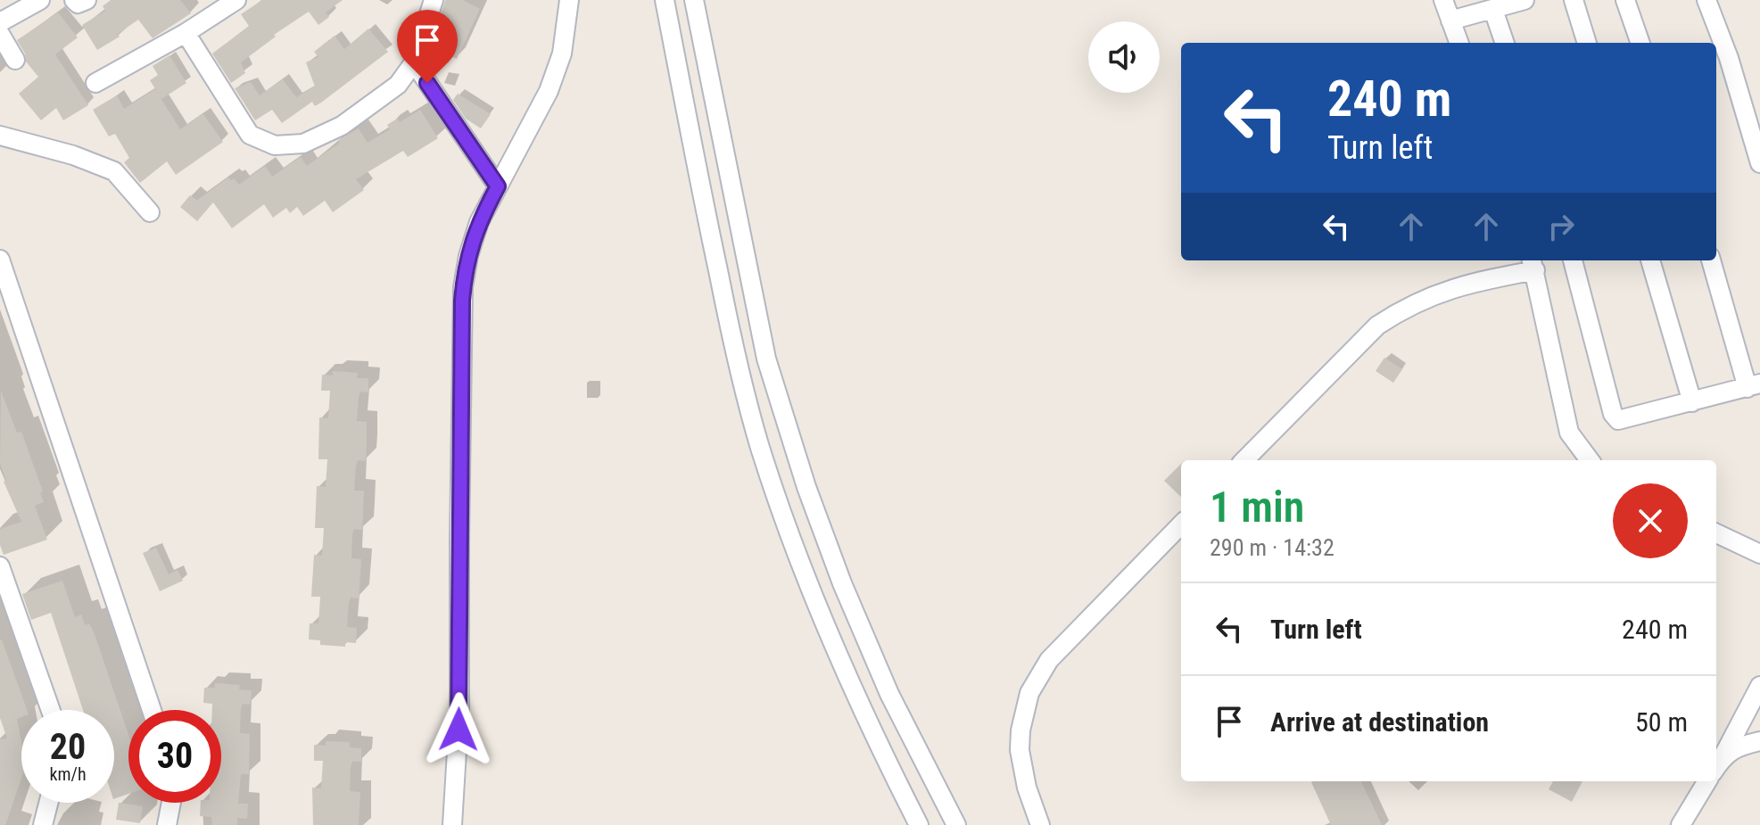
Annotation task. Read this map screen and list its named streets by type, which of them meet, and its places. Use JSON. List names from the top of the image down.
{
  "page": {
    "turn": ["240 m", "Turn left"],
    "heading": ["1 min", "290 m · 14:32"],
    "list": [
      {
        "name": "Turn left",
        "value": "240 m"
      },
      {
        "name": "Arrive at destination",
        "value": "50 m"
      }
    ],
    "speed": "20 km/h",
    "limit": "30"
  }
}
